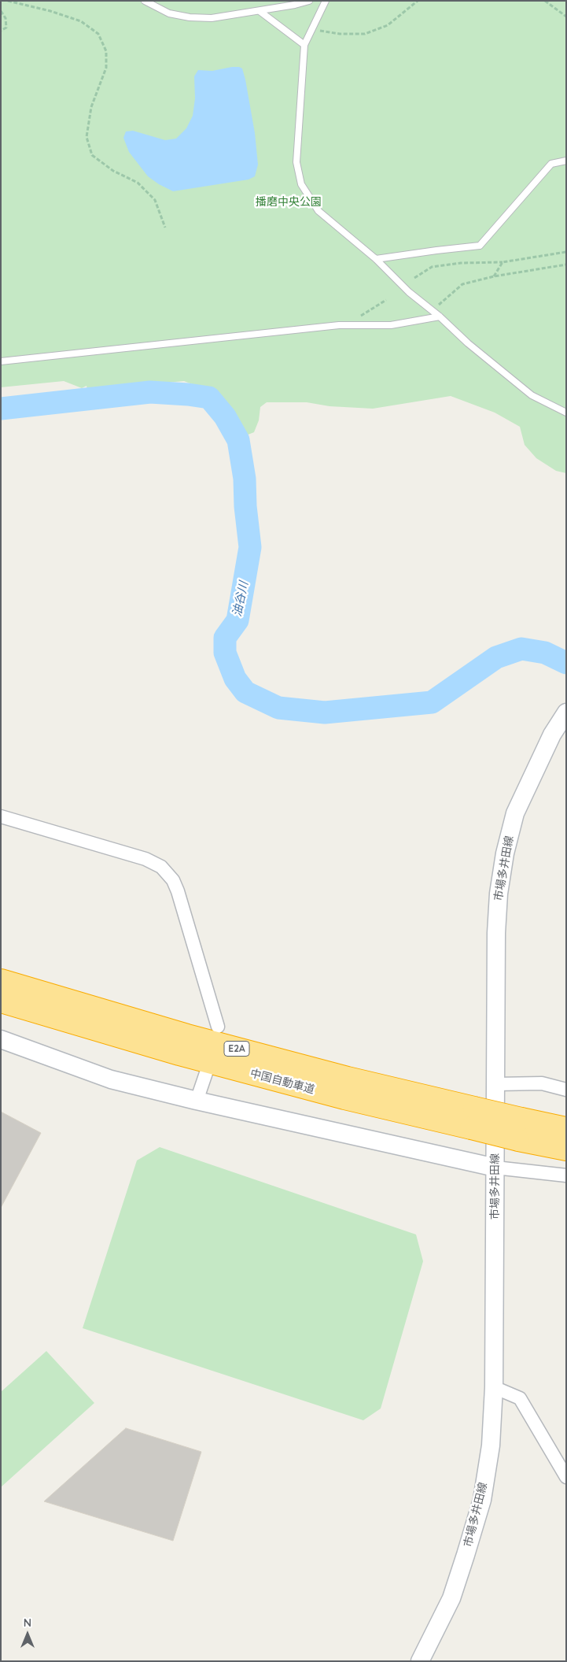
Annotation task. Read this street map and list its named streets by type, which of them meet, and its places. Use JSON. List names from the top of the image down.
{
  "streets": {
    "highway": ["E2A", "中国自動車道"],
    "main road": ["市場多井田線"]
  },
  "water": ["油谷川"],
  "parks": ["播磨中央公園"],
  "north": "top"
}
